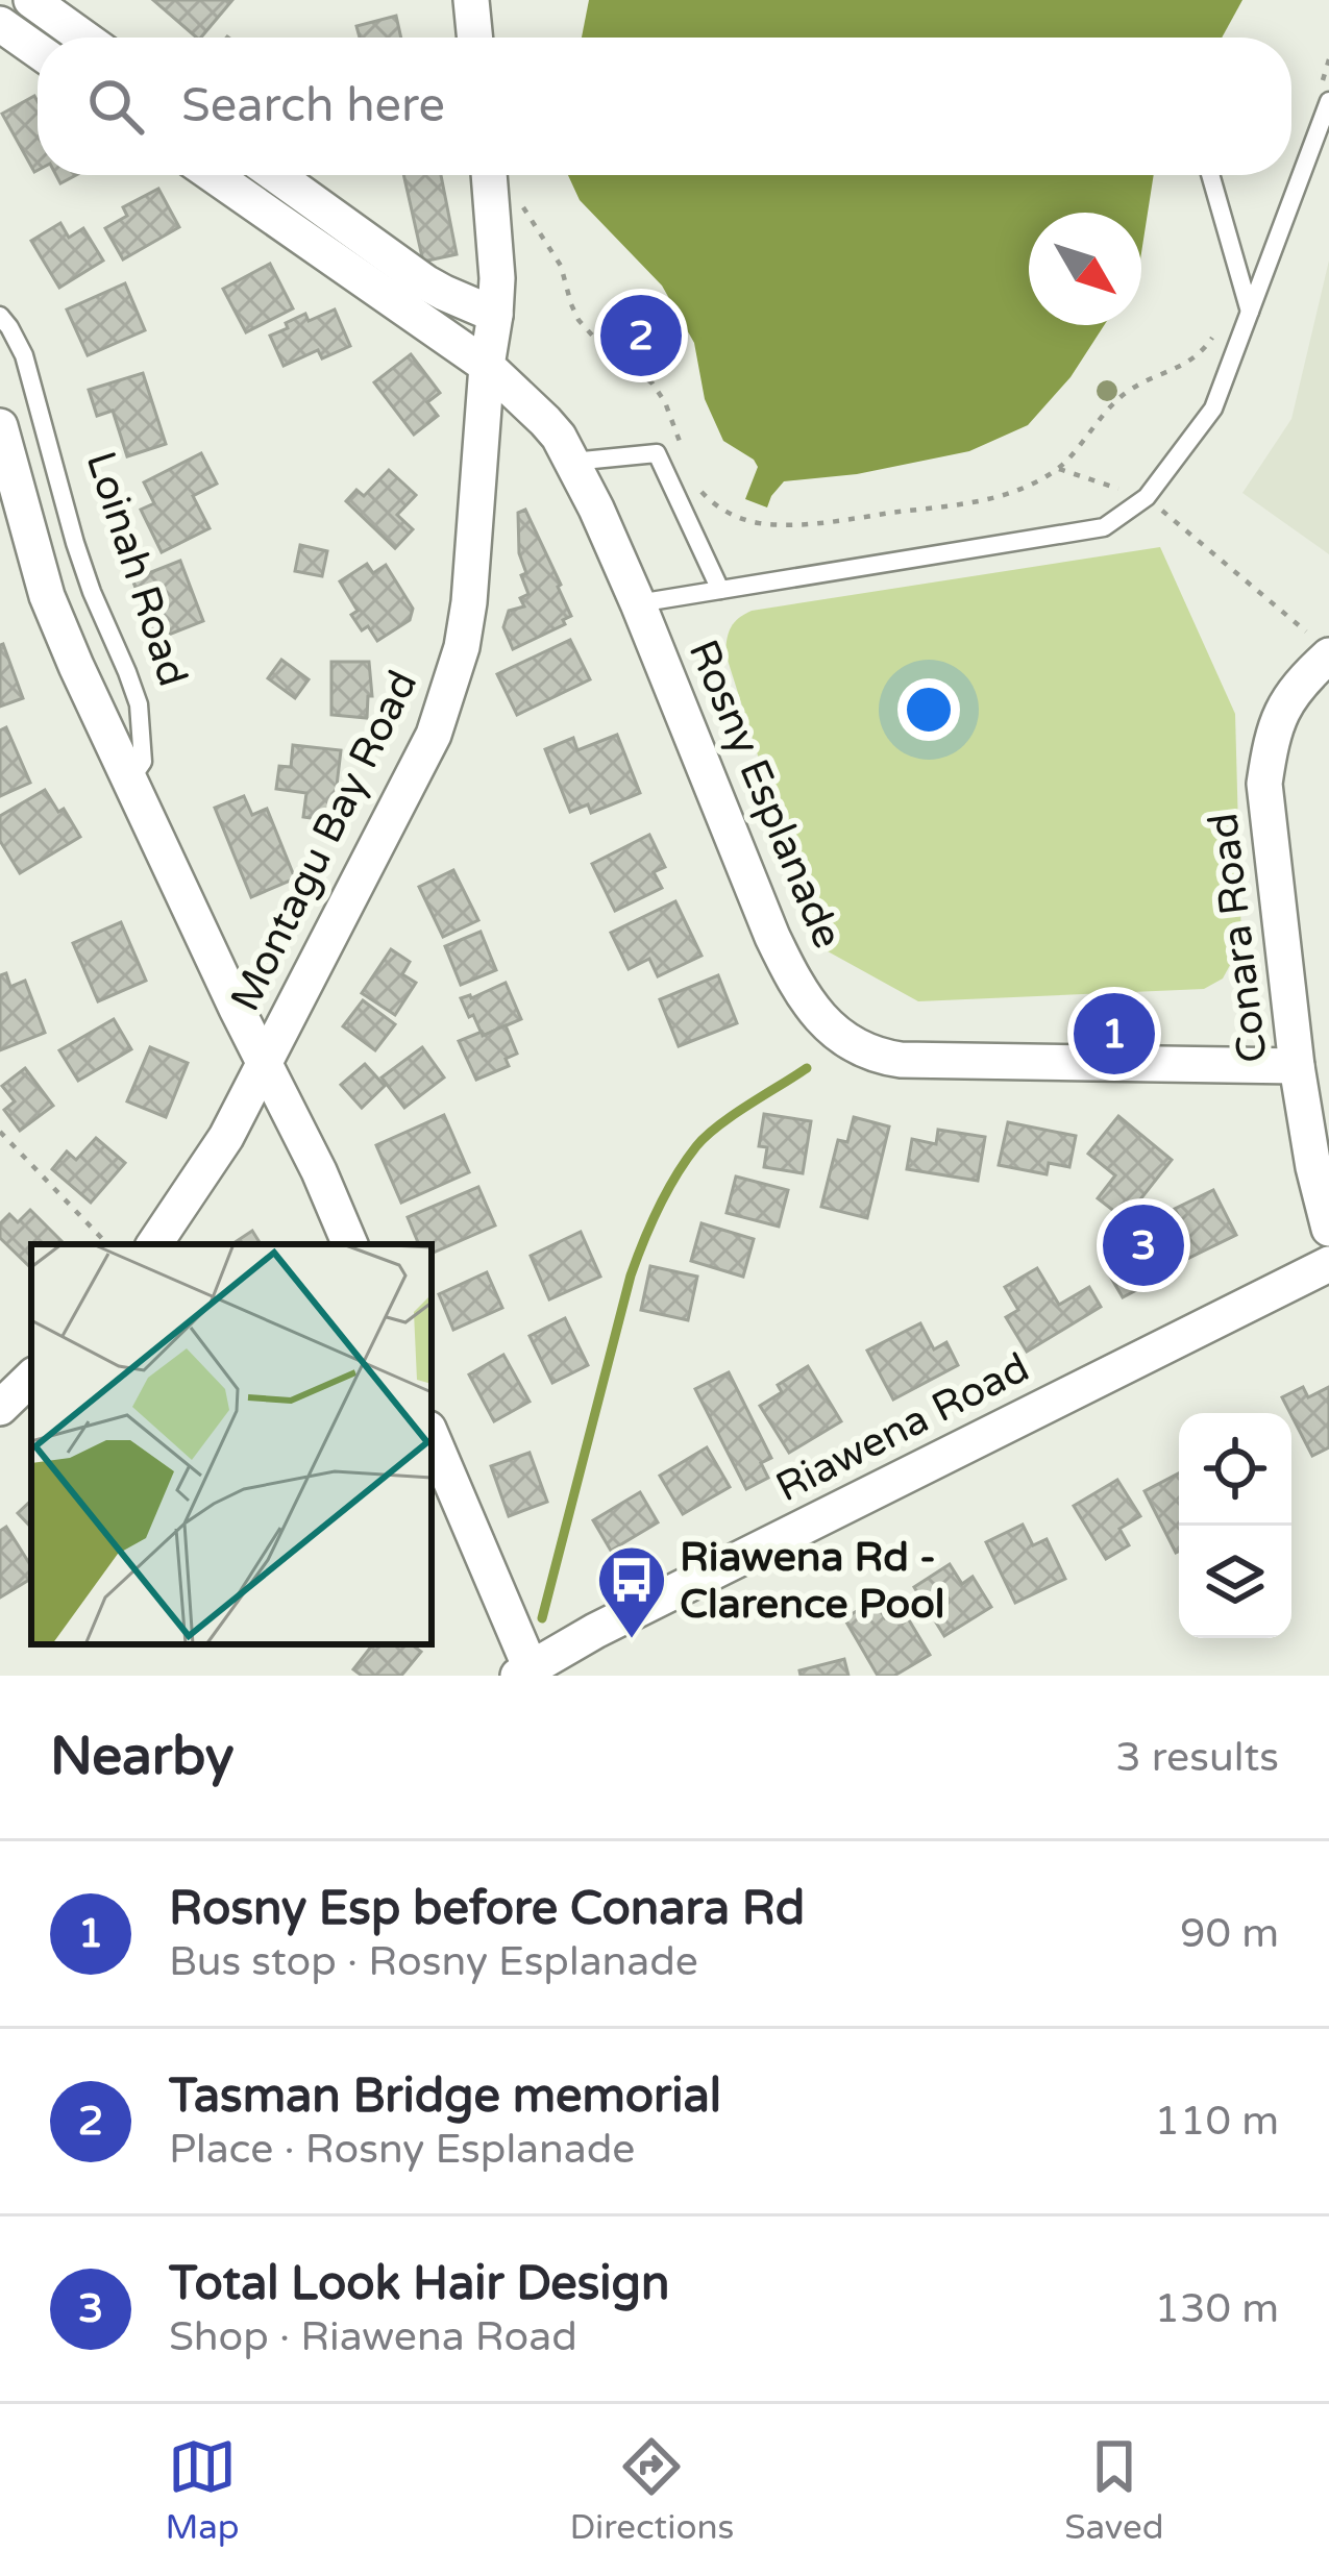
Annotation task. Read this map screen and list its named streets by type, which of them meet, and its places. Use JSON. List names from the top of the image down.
{
  "streets": {
    "street": [
      "Loinah Road",
      "Rosny Esplanade",
      "Montagu Bay Road",
      "Conara Road",
      "Riawena Road"
    ]
  },
  "crossings": [
    ["Loinah Road", "Montagu Bay Road"],
    ["Rosny Esplanade", "Montagu Bay Road"],
    ["Rosny Esplanade", "Conara Road"]
  ],
  "places": {
    "bus stop": ["Riawena Rd - Clarence Pool"]
  },
  "north": "bottom right",
  "page": {
    "search": "Search here",
    "pins": ["2", "1", "3"],
    "heading": ["Nearby", "3 results"],
    "list": [
      {
        "mark": "1",
        "name": "Rosny Esp before Conara Rd",
        "note": "Bus stop · Rosny Esplanade",
        "value": "90 m"
      },
      {
        "mark": "2",
        "name": "Tasman Bridge memorial",
        "note": "Place · Rosny Esplanade",
        "value": "110 m"
      },
      {
        "mark": "3",
        "name": "Total Look Hair Design",
        "note": "Shop · Riawena Road",
        "value": "130 m"
      }
    ],
    "nav": ["Map", "Directions", "Saved"]
  }
}
